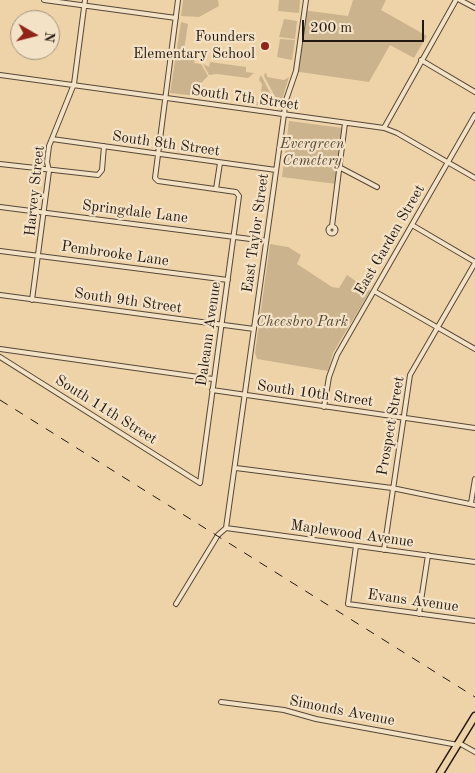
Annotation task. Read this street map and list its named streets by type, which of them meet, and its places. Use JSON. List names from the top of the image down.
{
  "streets": {
    "street": [
      "South 7th Street",
      "South 8th Street",
      "Harvey Street",
      "Springdale Lane",
      "East Taylor Street",
      "East Garden Street",
      "Pembrooke Lane",
      "South 9th Street",
      "Daleann Avenue",
      "South 10th Street",
      "South 11th Street",
      "Prospect Street",
      "Maplewood Avenue",
      "Evans Avenue",
      "Simonds Avenue"
    ]
  },
  "crossings": [
    ["South 7th Street", "Harvey Street"],
    ["South 7th Street", "East Taylor Street"],
    ["South 7th Street", "East Garden Street"],
    ["South 8th Street", "Harvey Street"],
    ["South 8th Street", "East Taylor Street"],
    ["Harvey Street", "Springdale Lane"],
    ["Harvey Street", "Pembrooke Lane"],
    ["Harvey Street", "South 9th Street"],
    ["Springdale Lane", "East Taylor Street"],
    ["Springdale Lane", "Daleann Avenue"],
    ["East Taylor Street", "South 9th Street"],
    ["East Taylor Street", "South 10th Street"],
    ["East Taylor Street", "Maplewood Avenue"],
    ["East Garden Street", "South 10th Street"],
    ["Pembrooke Lane", "Daleann Avenue"],
    ["South 9th Street", "Daleann Avenue"],
    ["Daleann Avenue", "South 10th Street"],
    ["Daleann Avenue", "South 11th Street"],
    ["South 10th Street", "Prospect Street"],
    ["Prospect Street", "Maplewood Avenue"],
    ["Maplewood Avenue", "Evans Avenue"]
  ],
  "parks": ["Evergreen Cemetery", "Cheesbro Park"],
  "places": ["Founders Elementary School"],
  "scale_bar": "200 m",
  "north": "right"
}
